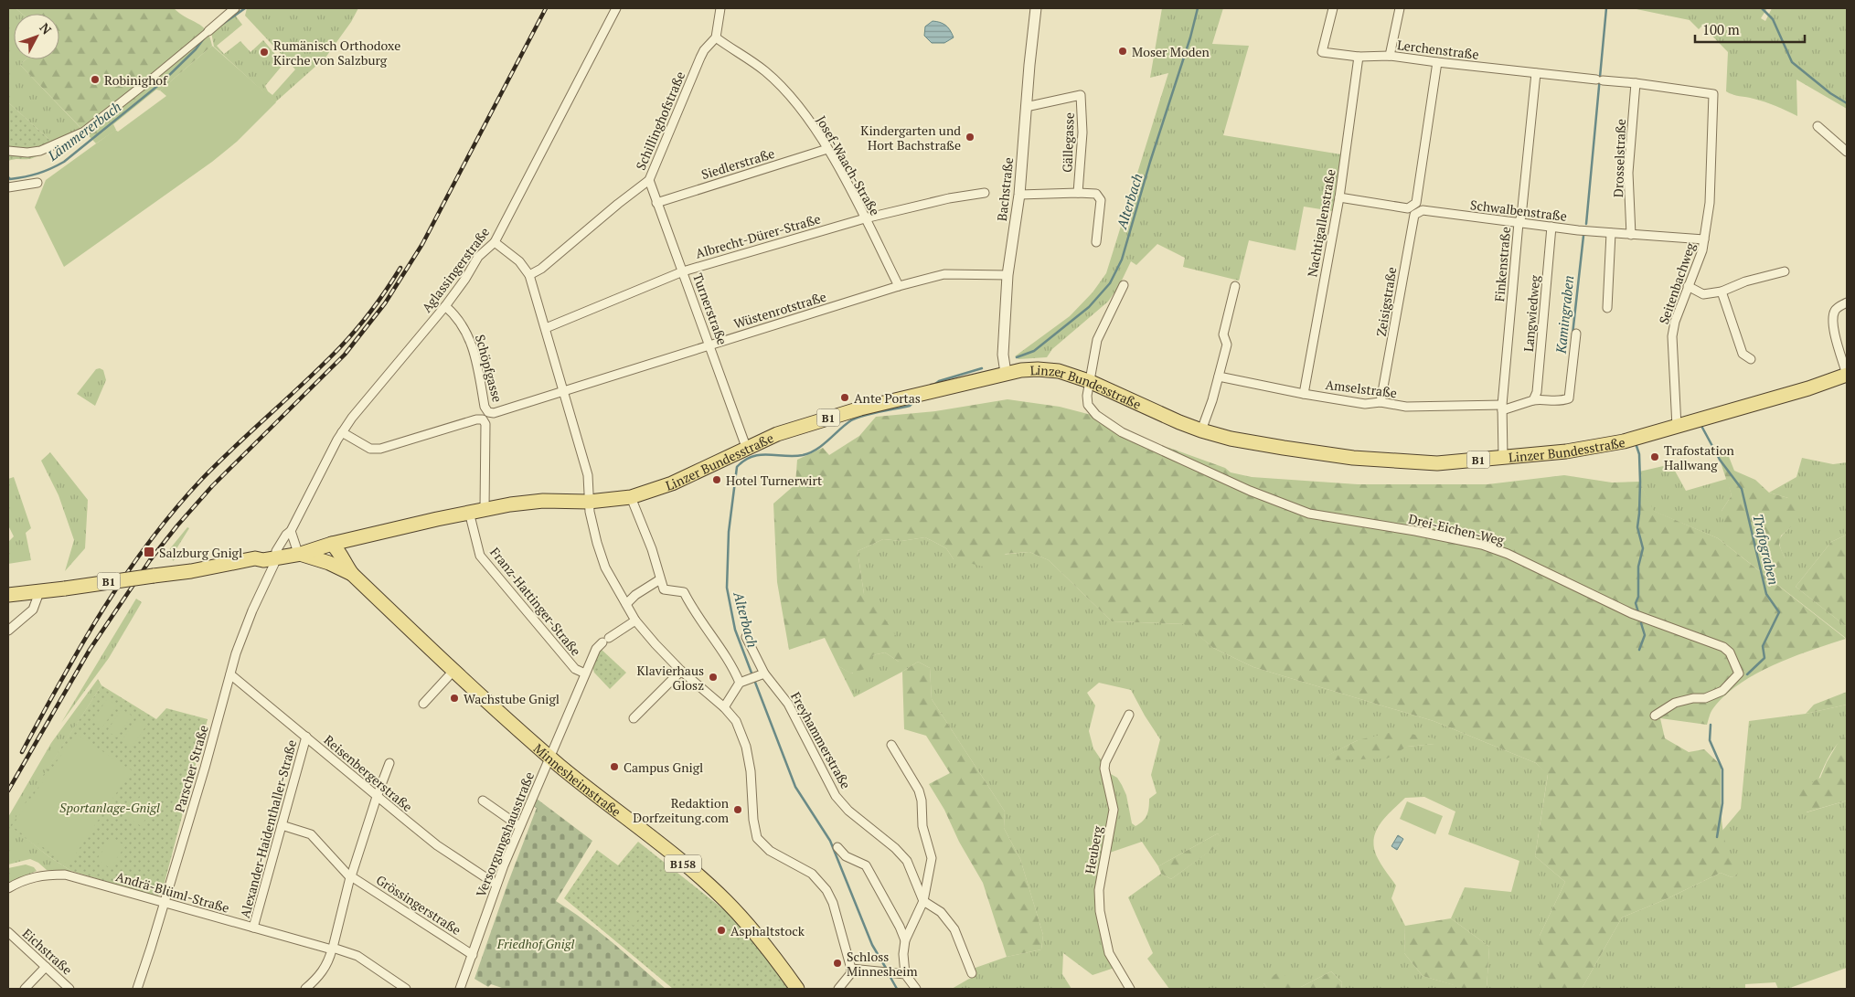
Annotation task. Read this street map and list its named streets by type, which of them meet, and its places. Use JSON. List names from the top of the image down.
{
  "streets": {
    "main road": [
      "Linzer Bundesstraße",
      "B1",
      "Minnesheimstraße",
      "B158"
    ],
    "street": [
      "Lerchenstraße",
      "Schillinghofstraße",
      "Gällegasse",
      "Drosselstraße",
      "Siedlerstraße",
      "Josef-Waach-Straße",
      "Bachstraße",
      "Schwalbenstraße",
      "Nachtigallenstraße",
      "Albrecht-Dürer-Straße",
      "Finkenstraße",
      "Aglassingerstraße",
      "Seitenbachweg",
      "Zeisigstraße",
      "Turnerstraße",
      "Wüstenrotstraße",
      "Langwiedweg",
      "Schöpfgasse",
      "Amselstraße",
      "Drei-Eichen-Weg",
      "Franz-Hattinger-Straße",
      "Freyhammerstraße",
      "Parscher Straße",
      "Reisenbergerstraße",
      "Alexander-Haidenthaller-Straße",
      "Versorgungshausstraße",
      "Heuberg",
      "Andrä-Blüml-Straße",
      "Grössingerstraße",
      "Eichstraße"
    ]
  },
  "crossings": [
    ["Lerchenstraße", "Drosselstraße"],
    ["Lerchenstraße", "Nachtigallenstraße"],
    ["Lerchenstraße", "Finkenstraße"],
    ["Lerchenstraße", "Seitenbachweg"],
    ["Schillinghofstraße", "Josef-Waach-Straße"],
    ["Schillinghofstraße", "Turnerstraße"],
    ["Gällegasse", "Bachstraße"],
    ["Drosselstraße", "Schwalbenstraße"],
    ["Siedlerstraße", "Josef-Waach-Straße"],
    ["Siedlerstraße", "Turnerstraße"],
    ["Josef-Waach-Straße", "Albrecht-Dürer-Straße"],
    ["Josef-Waach-Straße", "Wüstenrotstraße"],
    ["Bachstraße", "Wüstenrotstraße"],
    ["Bachstraße", "Linzer Bundesstraße"],
    ["Schwalbenstraße", "Finkenstraße"],
    ["Schwalbenstraße", "Seitenbachweg"],
    ["Schwalbenstraße", "Zeisigstraße"],
    ["Schwalbenstraße", "Langwiedweg"],
    ["Nachtigallenstraße", "Amselstraße"],
    ["Albrecht-Dürer-Straße", "Turnerstraße"],
    ["Finkenstraße", "Linzer Bundesstraße"],
    ["Finkenstraße", "Amselstraße"],
    ["Aglassingerstraße", "Schöpfgasse"],
    ["Aglassingerstraße", "Linzer Bundesstraße"],
    ["Aglassingerstraße", "Parscher Straße"],
    ["Seitenbachweg", "Linzer Bundesstraße"],
    ["Zeisigstraße", "Amselstraße"],
    ["Turnerstraße", "Wüstenrotstraße"],
    ["Turnerstraße", "Linzer Bundesstraße"],
    ["Wüstenrotstraße", "Schöpfgasse"],
    ["Schöpfgasse", "Linzer Bundesstraße"],
    ["Linzer Bundesstraße", "B1"],
    ["Linzer Bundesstraße", "Drei-Eichen-Weg"],
    ["Linzer Bundesstraße", "Franz-Hattinger-Straße"],
    ["Linzer Bundesstraße", "Parscher Straße"],
    ["Linzer Bundesstraße", "Minnesheimstraße"],
    ["Franz-Hattinger-Straße", "Versorgungshausstraße"],
    ["Parscher Straße", "Reisenbergerstraße"],
    ["Parscher Straße", "Andrä-Blüml-Straße"],
    ["Reisenbergerstraße", "Alexander-Haidenthaller-Straße"],
    ["Reisenbergerstraße", "Versorgungshausstraße"],
    ["Reisenbergerstraße", "Grössingerstraße"],
    ["Minnesheimstraße", "Versorgungshausstraße"],
    ["Alexander-Haidenthaller-Straße", "Andrä-Blüml-Straße"],
    ["Versorgungshausstraße", "Grössingerstraße"]
  ],
  "water": [
    "Lämmererbach",
    "Alterbach",
    "Kamingraben",
    "Trafograben"
  ],
  "parks": ["Sportanlage-Gnigl", "Friedhof Gnigl"],
  "places": {
    "other": [
      "Moser Moden",
      "Rumänisch Orthodoxe Kirche von Salzburg",
      "Robinighof",
      "Kindergarten und Hort Bachstraße",
      "Ante Portas",
      "Trafostation Hallwang",
      "Hotel Turnerwirt",
      "Klavierhaus Glosz",
      "Wachstube Gnigl",
      "Campus Gnigl",
      "Redaktion Dorfzeitung.com",
      "Asphaltstock",
      "Schloss Minnesheim"
    ],
    "transit": ["Salzburg Gnigl"]
  },
  "scale_bar": "100 m",
  "north": "top right"
}
